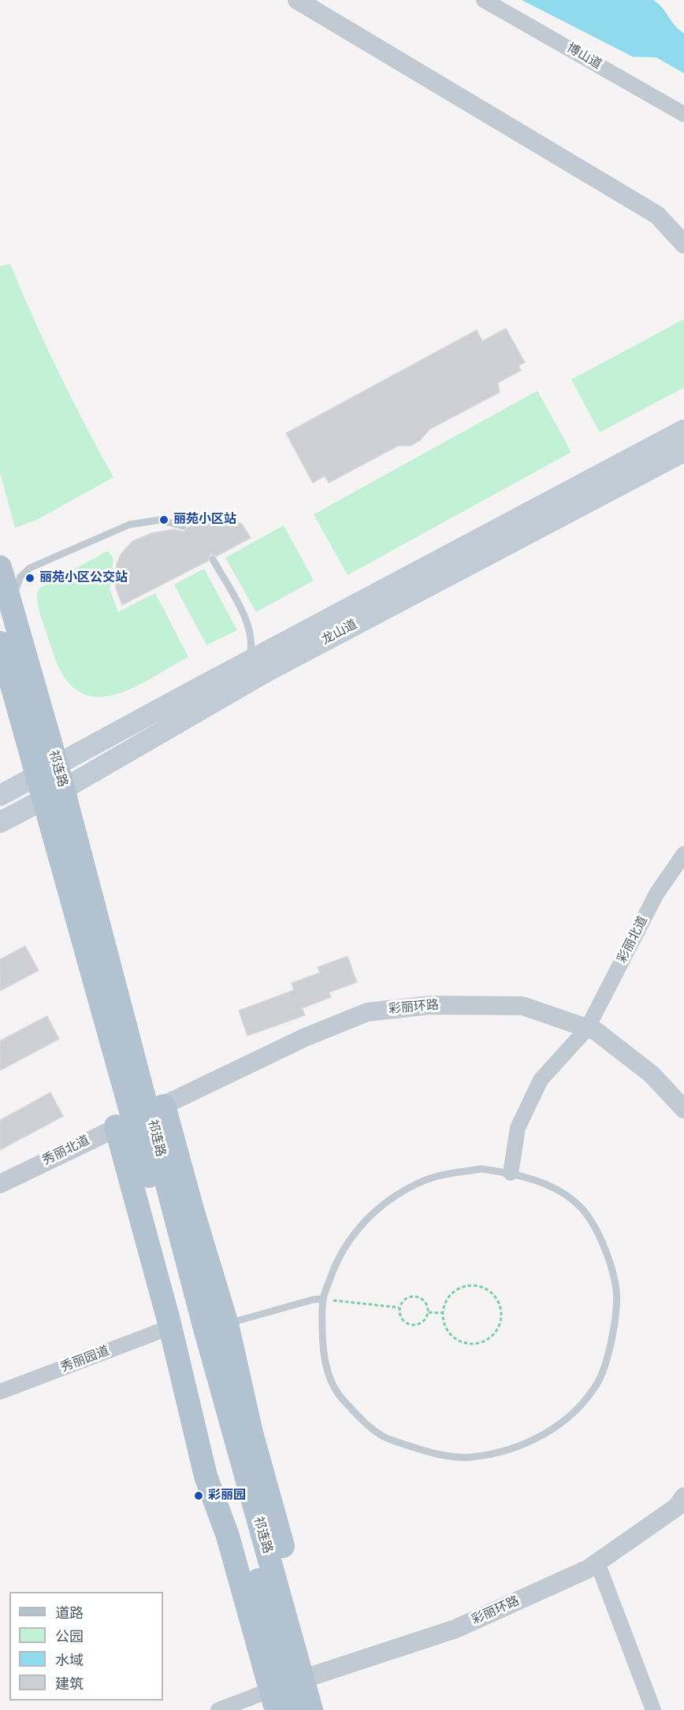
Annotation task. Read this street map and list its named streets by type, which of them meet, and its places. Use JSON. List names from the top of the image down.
{
  "streets": {
    "main road": ["龙山道", "祁连路"],
    "street": [
      "博山道",
      "彩丽北道",
      "彩丽环路",
      "秀丽北道",
      "秀丽园道"
    ]
  },
  "crossings": [
    ["龙山道", "祁连路"],
    ["祁连路", "彩丽环路"],
    ["祁连路", "秀丽北道"],
    ["彩丽北道", "彩丽环路"],
    ["彩丽环路", "秀丽北道"]
  ],
  "places": ["丽苑小区站", "丽苑小区公交站", "彩丽园"],
  "legend": [
    "道路",
    "公园",
    "水域",
    "建筑"
  ]
}
